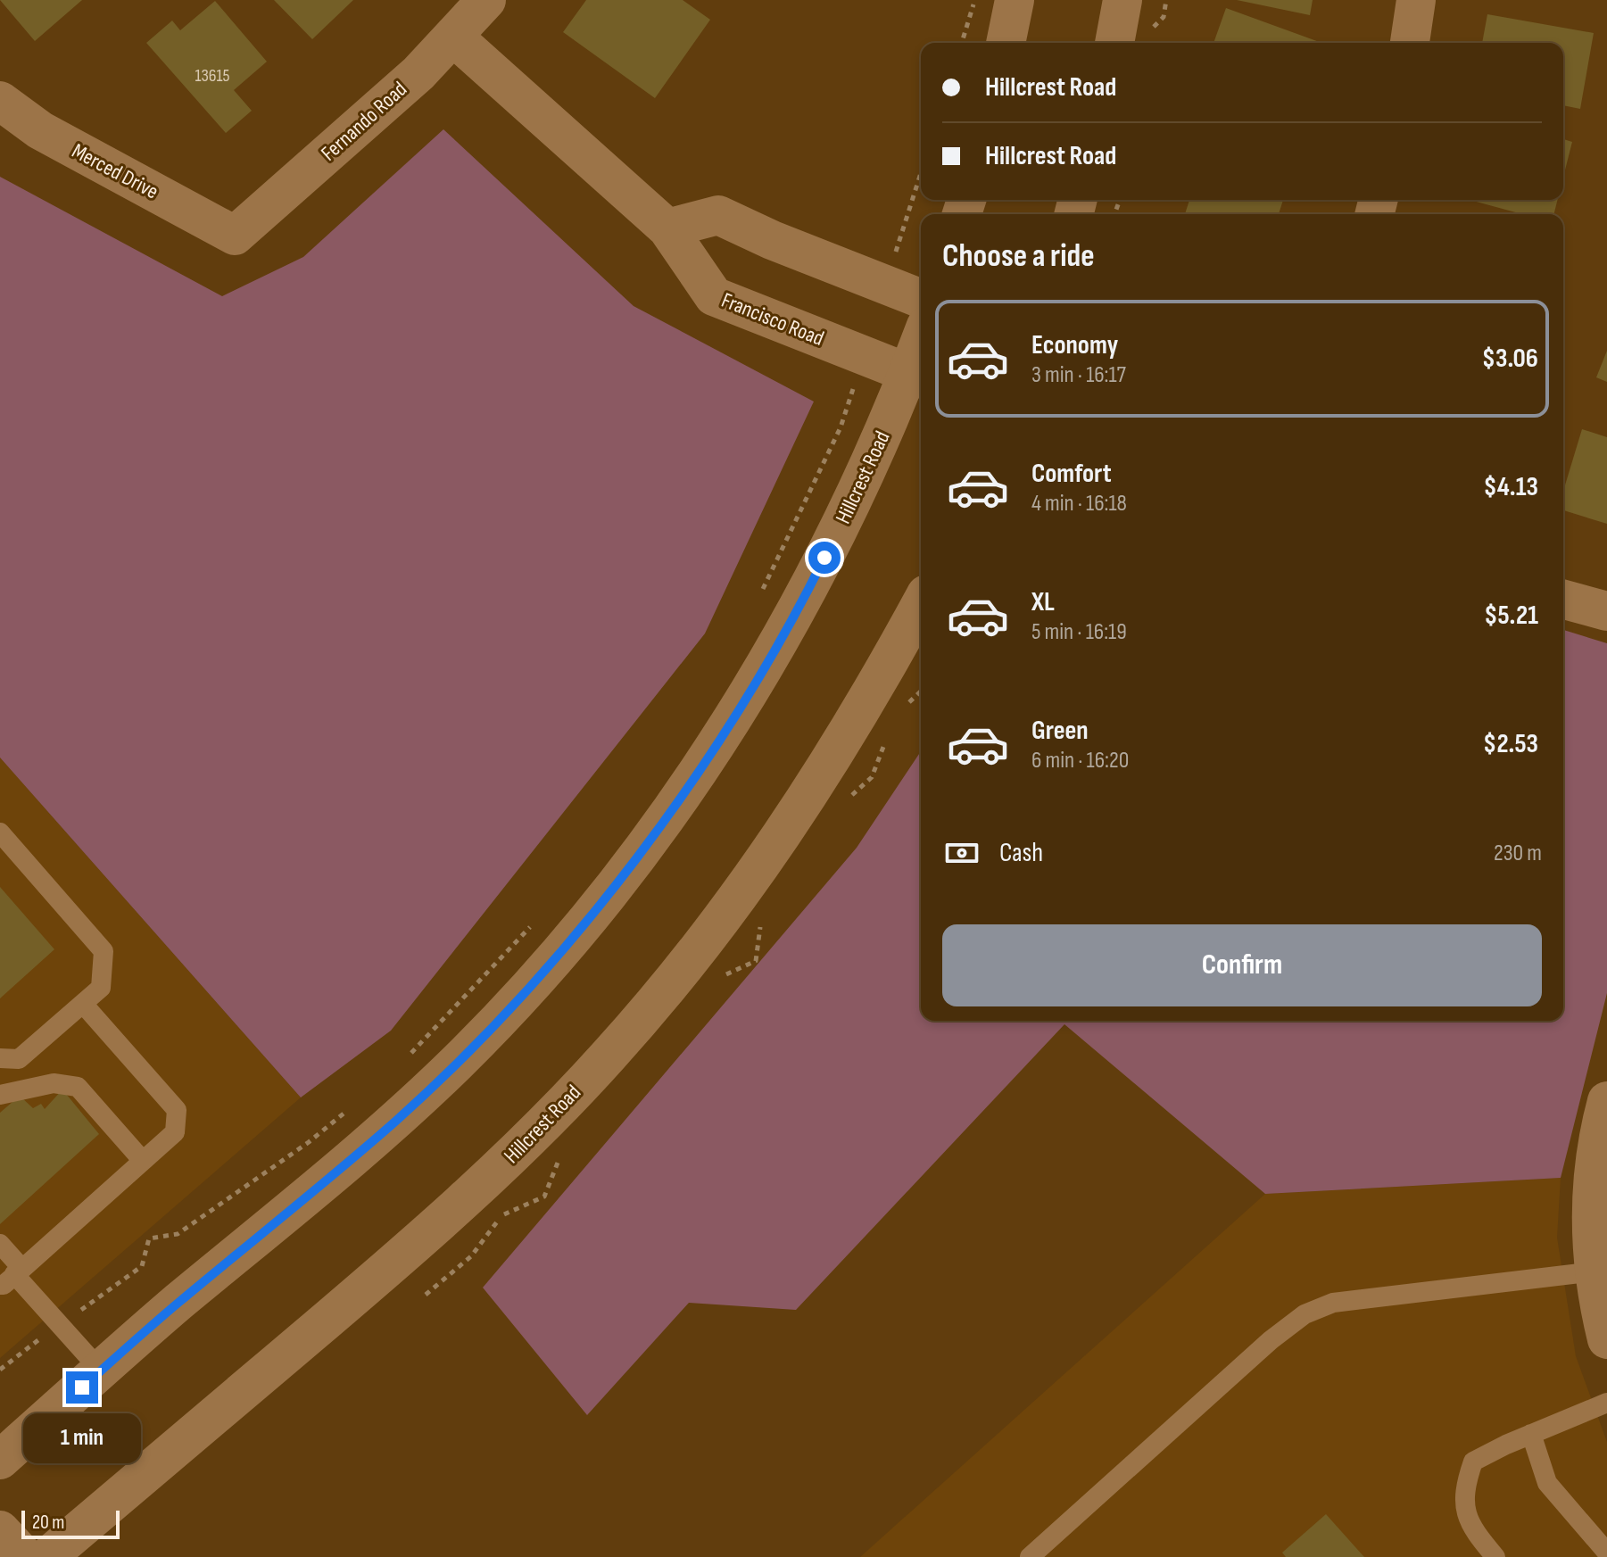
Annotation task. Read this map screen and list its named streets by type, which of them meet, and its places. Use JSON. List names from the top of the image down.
{
  "streets": {
    "street": [
      "Fernando Road",
      "Merced Drive",
      "Francisco Road",
      "Hillcrest Road"
    ]
  },
  "crossings": [
    ["Fernando Road", "Merced Drive"],
    ["Fernando Road", "Francisco Road"],
    ["Francisco Road", "Hillcrest Road"]
  ],
  "house_numbers": ["13615"],
  "scale_bar": "20 m",
  "page": {
    "banner": ["Hillcrest Road", "Hillcrest Road"],
    "heading": "Choose a ride",
    "list": [
      {
        "name": "Economy",
        "note": "3 min · 16:17",
        "value": "$3.06"
      },
      {
        "name": "Comfort",
        "note": "4 min · 16:18",
        "value": "$4.13"
      },
      {
        "name": "XL",
        "note": "5 min · 16:19",
        "value": "$5.21"
      },
      {
        "name": "Green",
        "note": "6 min · 16:20",
        "value": "$2.53"
      }
    ],
    "pay": ["Cash", "230 m"],
    "buttons": "Confirm",
    "bubble": "1 min",
    "scale": "20 m"
  }
}
